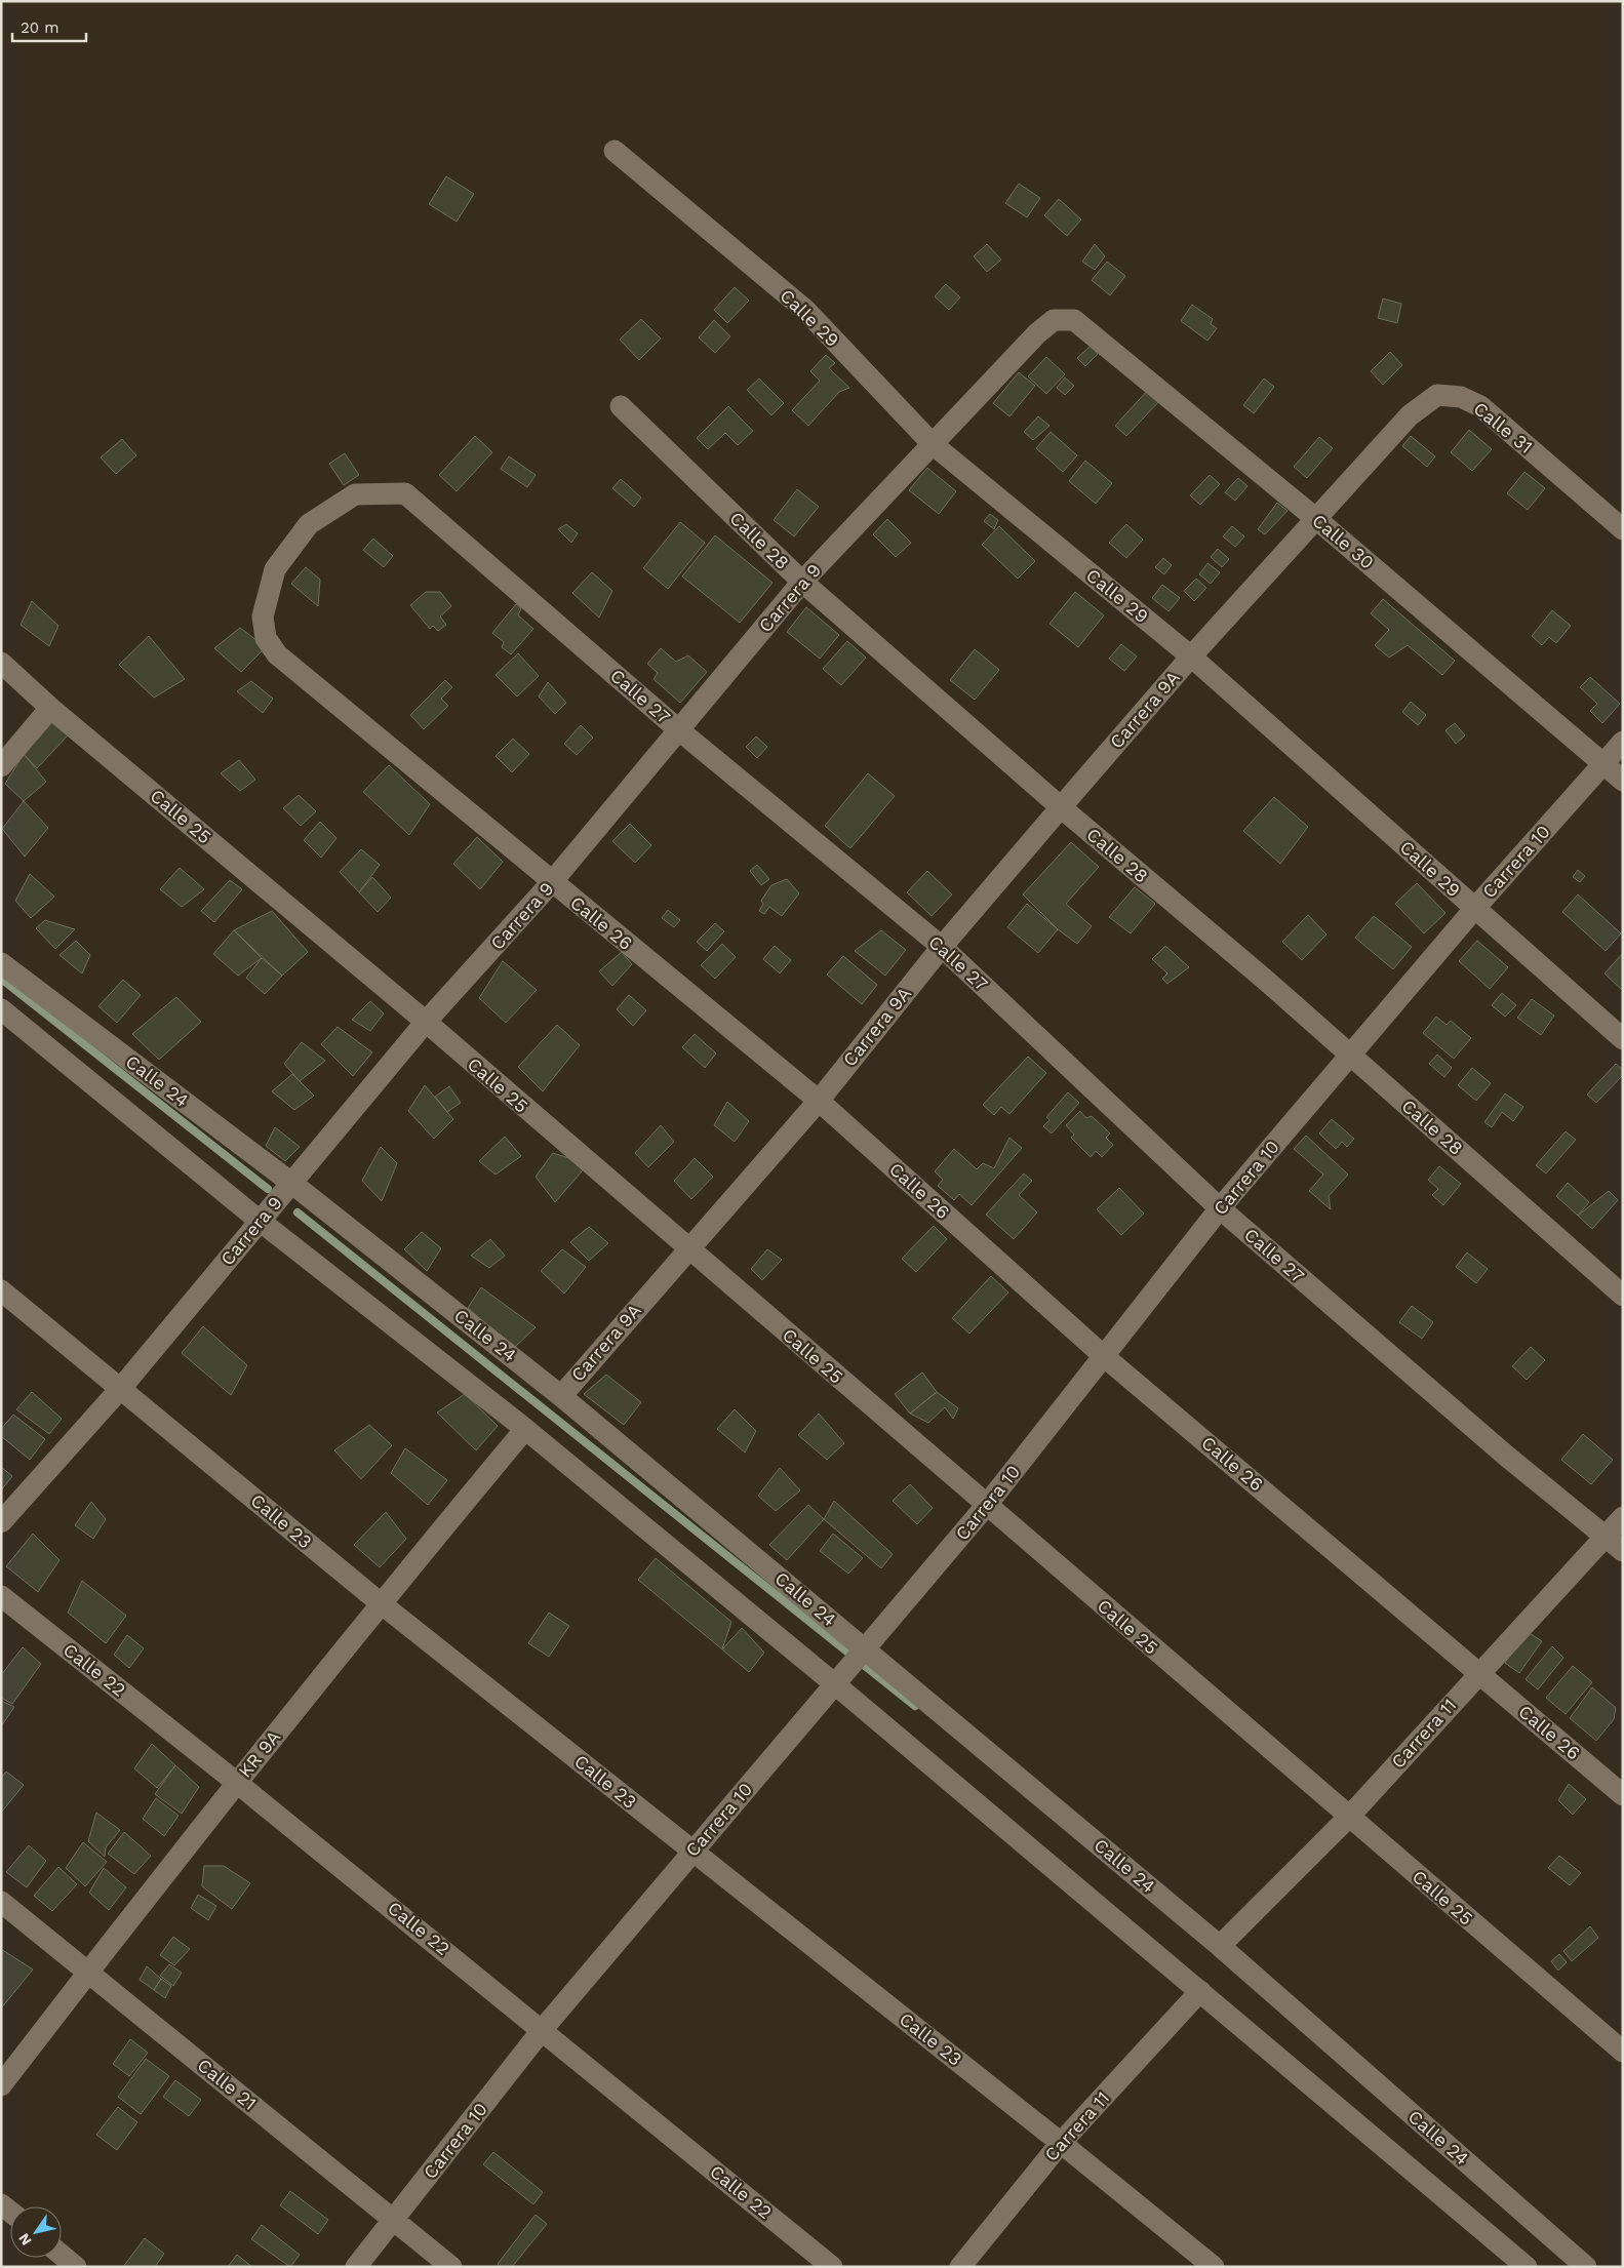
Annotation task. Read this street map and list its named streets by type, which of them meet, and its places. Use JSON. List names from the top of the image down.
{
  "streets": {
    "street": [
      "Calle 29",
      "Calle 31",
      "Calle 28",
      "Calle 30",
      "Carrera 9",
      "Calle 27",
      "Carrera 9A",
      "Calle 25",
      "Carrera 10",
      "Calle 26",
      "Calle 24",
      "Calle 23",
      "Calle 22",
      "Carrera 11",
      "KR 9A",
      "Calle 21"
    ]
  },
  "crossings": [
    ["Calle 29", "Carrera 9"],
    ["Calle 29", "Carrera 9A"],
    ["Calle 29", "Carrera 10"],
    ["Calle 31", "Calle 30"],
    ["Calle 28", "Carrera 9"],
    ["Calle 28", "Carrera 9A"],
    ["Calle 28", "Carrera 10"],
    ["Calle 30", "Carrera 9"],
    ["Calle 30", "Carrera 10"],
    ["Carrera 9", "Calle 27"],
    ["Carrera 9", "Calle 25"],
    ["Carrera 9", "Calle 26"],
    ["Carrera 9", "Calle 24"],
    ["Carrera 9", "Calle 23"],
    ["Calle 27", "Carrera 9A"],
    ["Calle 27", "Carrera 10"],
    ["Calle 27", "Calle 26"],
    ["Calle 27", "Carrera 11"],
    ["Carrera 9A", "Calle 25"],
    ["Carrera 9A", "Calle 26"],
    ["Carrera 9A", "Calle 24"],
    ["Calle 25", "Carrera 10"],
    ["Calle 25", "Carrera 11"],
    ["Carrera 10", "Calle 26"],
    ["Carrera 10", "Calle 24"],
    ["Carrera 10", "Calle 23"],
    ["Carrera 10", "Calle 22"],
    ["Carrera 10", "Calle 21"],
    ["Calle 26", "Carrera 11"],
    ["Calle 24", "Carrera 11"],
    ["Calle 23", "Carrera 11"],
    ["Calle 23", "KR 9A"],
    ["Calle 22", "KR 9A"],
    ["KR 9A", "Calle 21"]
  ],
  "scale_bar": "20 m",
  "north": "bottom left"
}
